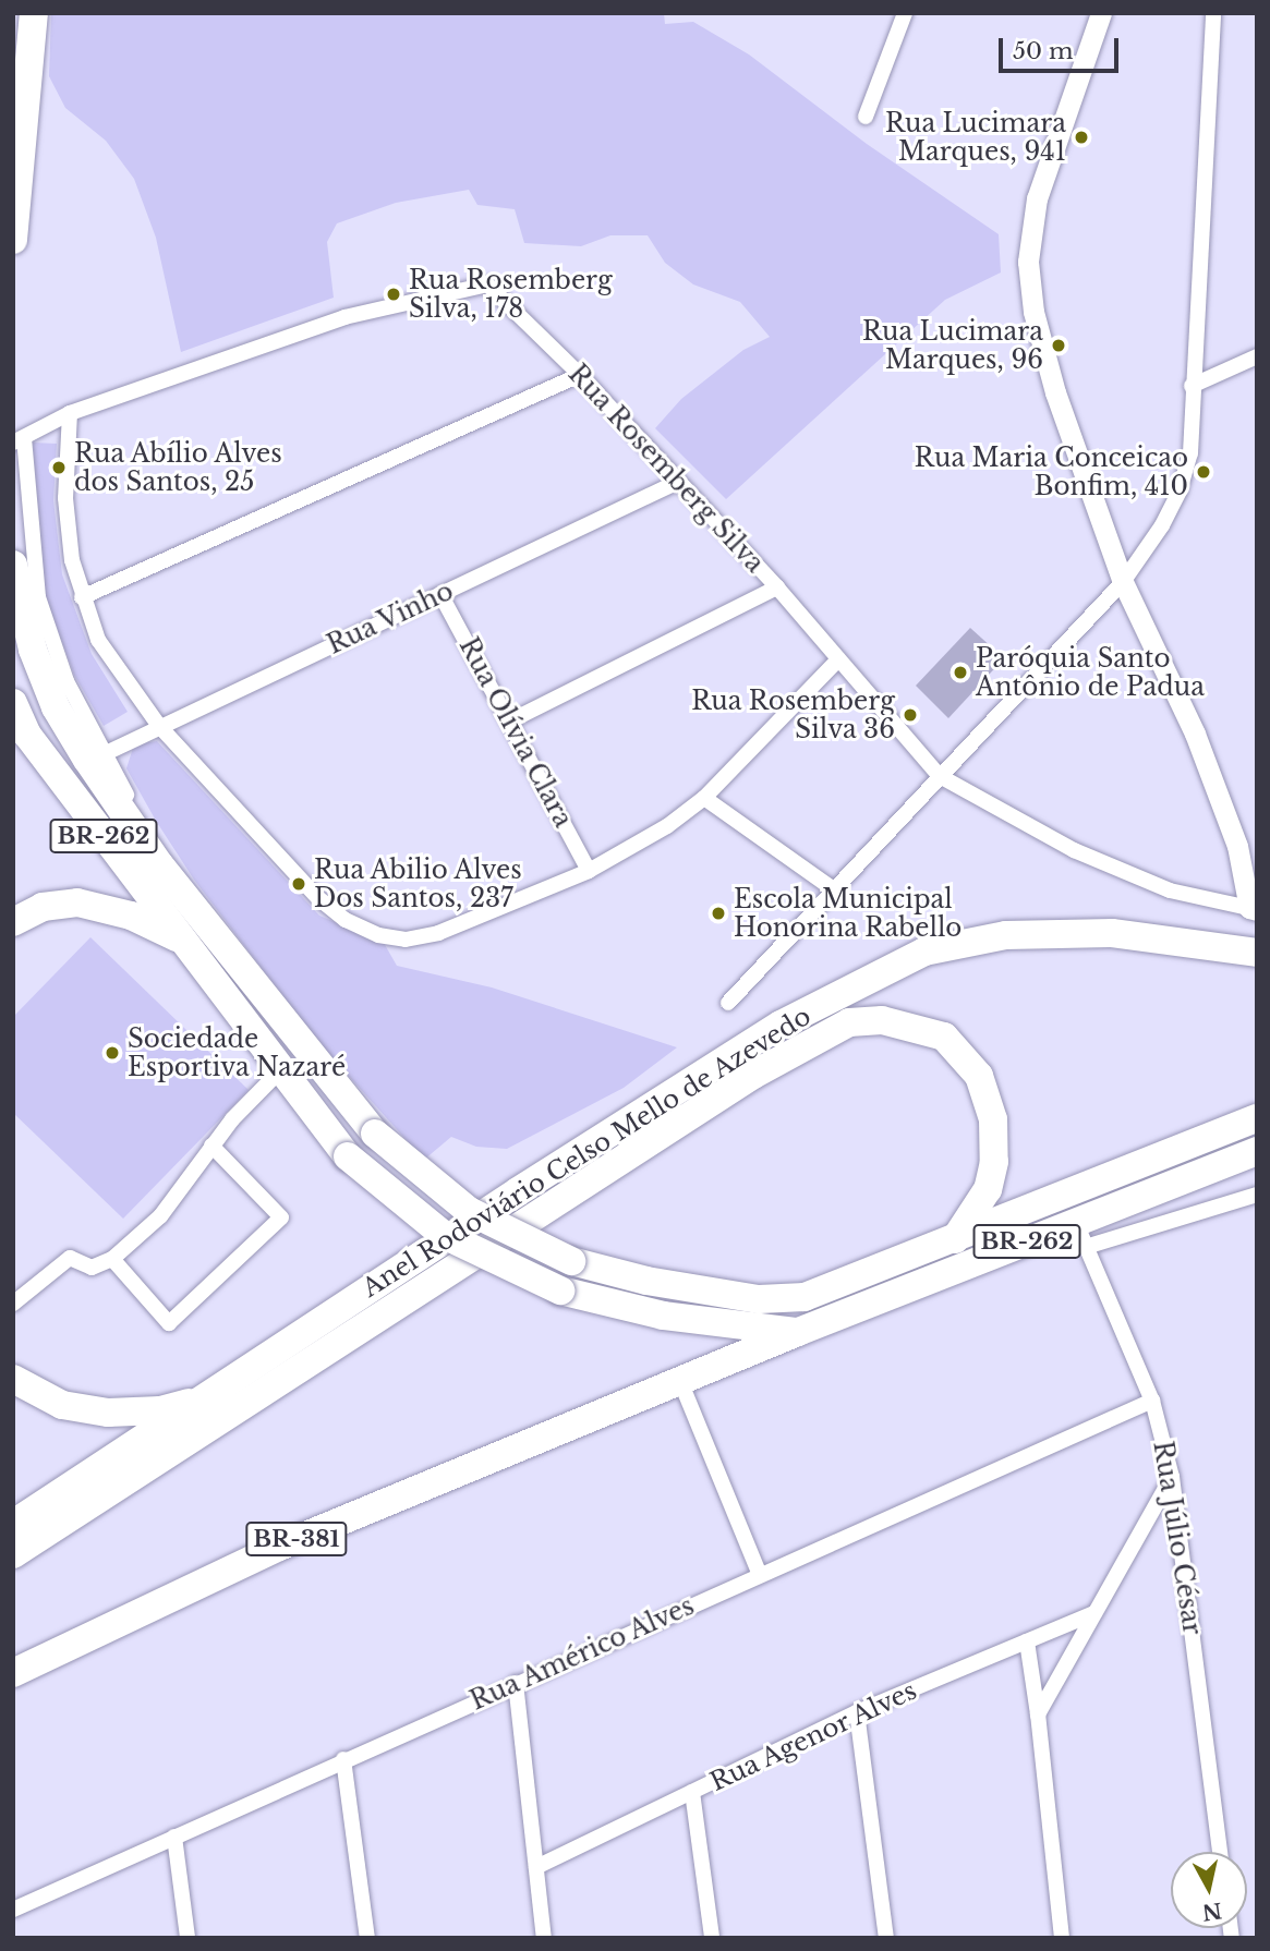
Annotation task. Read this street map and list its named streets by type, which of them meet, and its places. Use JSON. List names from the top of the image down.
{
  "streets": {
    "highway": ["BR-262", "Anel Rodoviário Celso Mello de Azevedo", "BR-381"],
    "street": [
      "Rua Rosemberg Silva",
      "Rua Vinho",
      "Rua Olívia Clara",
      "Rua Júlio César",
      "Rua Américo Alves",
      "Rua Agenor Alves"
    ]
  },
  "crossings": [
    ["Rua Rosemberg Silva", "Rua Vinho"],
    ["Rua Vinho", "Rua Olívia Clara"],
    ["BR-262", "Rua Júlio César"],
    ["BR-262", "BR-381"],
    ["Rua Júlio César", "Rua Américo Alves"]
  ],
  "places": [
    "Rua Lucimara Marques, 941",
    "Rua Rosemberg Silva, 178",
    "Rua Lucimara Marques, 96",
    "Rua Abílio Alves dos Santos, 25",
    "Rua Maria Conceicao Bonfim, 410",
    "Paróquia Santo Antônio de Padua",
    "Rua Rosemberg Silva 36",
    "Rua Abilio Alves Dos Santos, 237",
    "Escola Municipal Honorina Rabello",
    "Sociedade Esportiva Nazaré"
  ],
  "scale_bar": "50 m",
  "north": "bottom"
}
